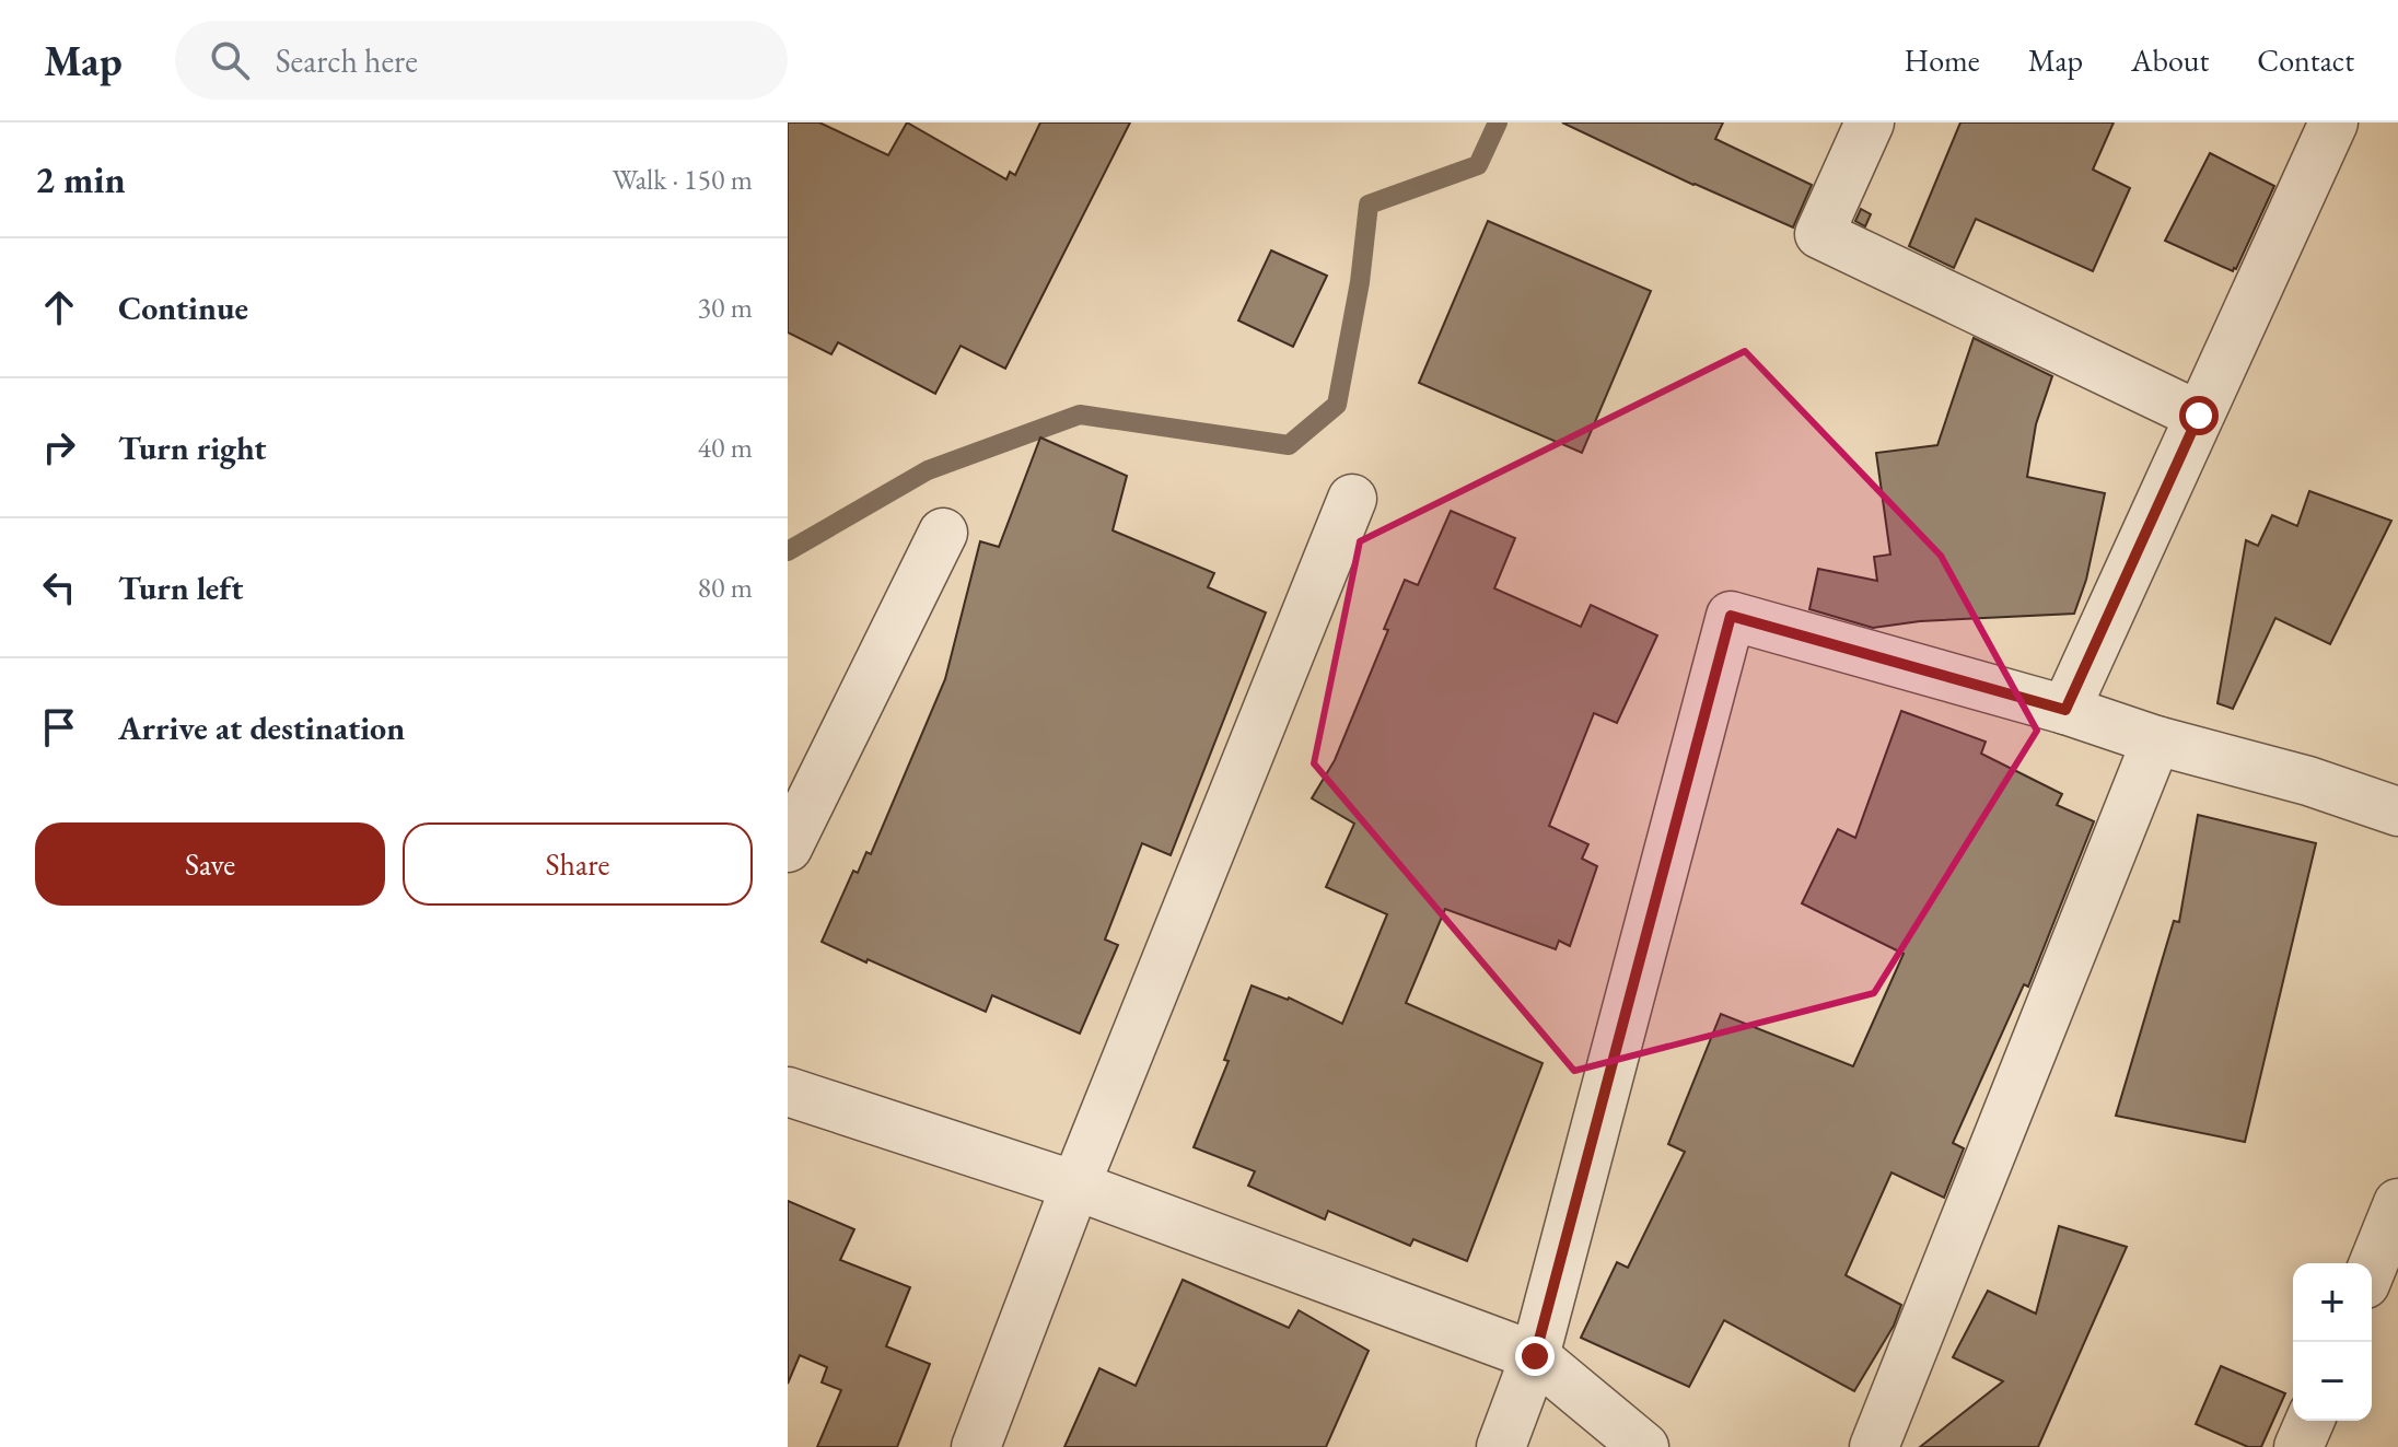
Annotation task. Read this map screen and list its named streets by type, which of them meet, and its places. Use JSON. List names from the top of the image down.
{
  "page": {
    "header": "Map",
    "search": "Search here",
    "nav": [
      "Home",
      "Map",
      "About",
      "Contact"
    ],
    "heading": ["2 min", "Walk · 150 m"],
    "list": [
      ["Continue", "30 m"],
      ["Turn right", "40 m"],
      ["Turn left", "80 m"],
      "Arrive at destination"
    ],
    "buttons": ["Save", "Share"],
    "map_buttons": ["+", "−"]
  }
}
